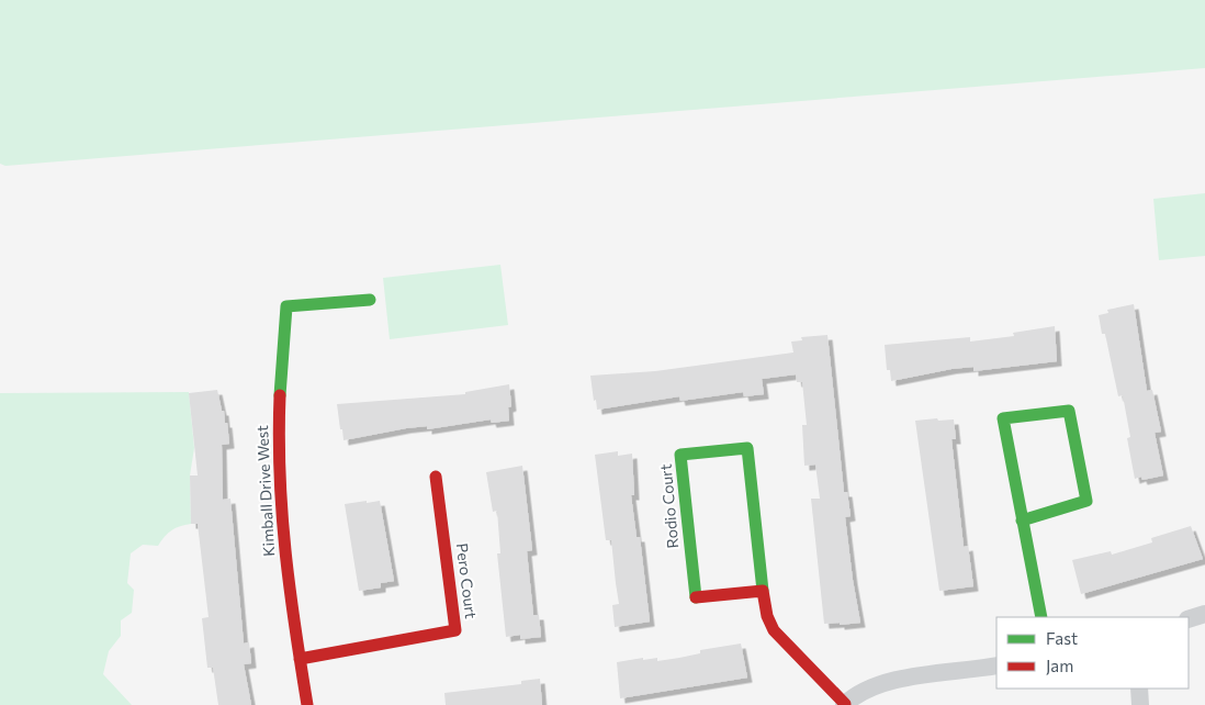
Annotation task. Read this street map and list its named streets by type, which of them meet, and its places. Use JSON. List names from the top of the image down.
{
  "streets": {
    "street": ["Kimball Drive West", "Rodio Court", "Pero Court"]
  },
  "crossings": [
    ["Kimball Drive West", "Pero Court"]
  ],
  "legend": ["Fast", "Jam"]
}
